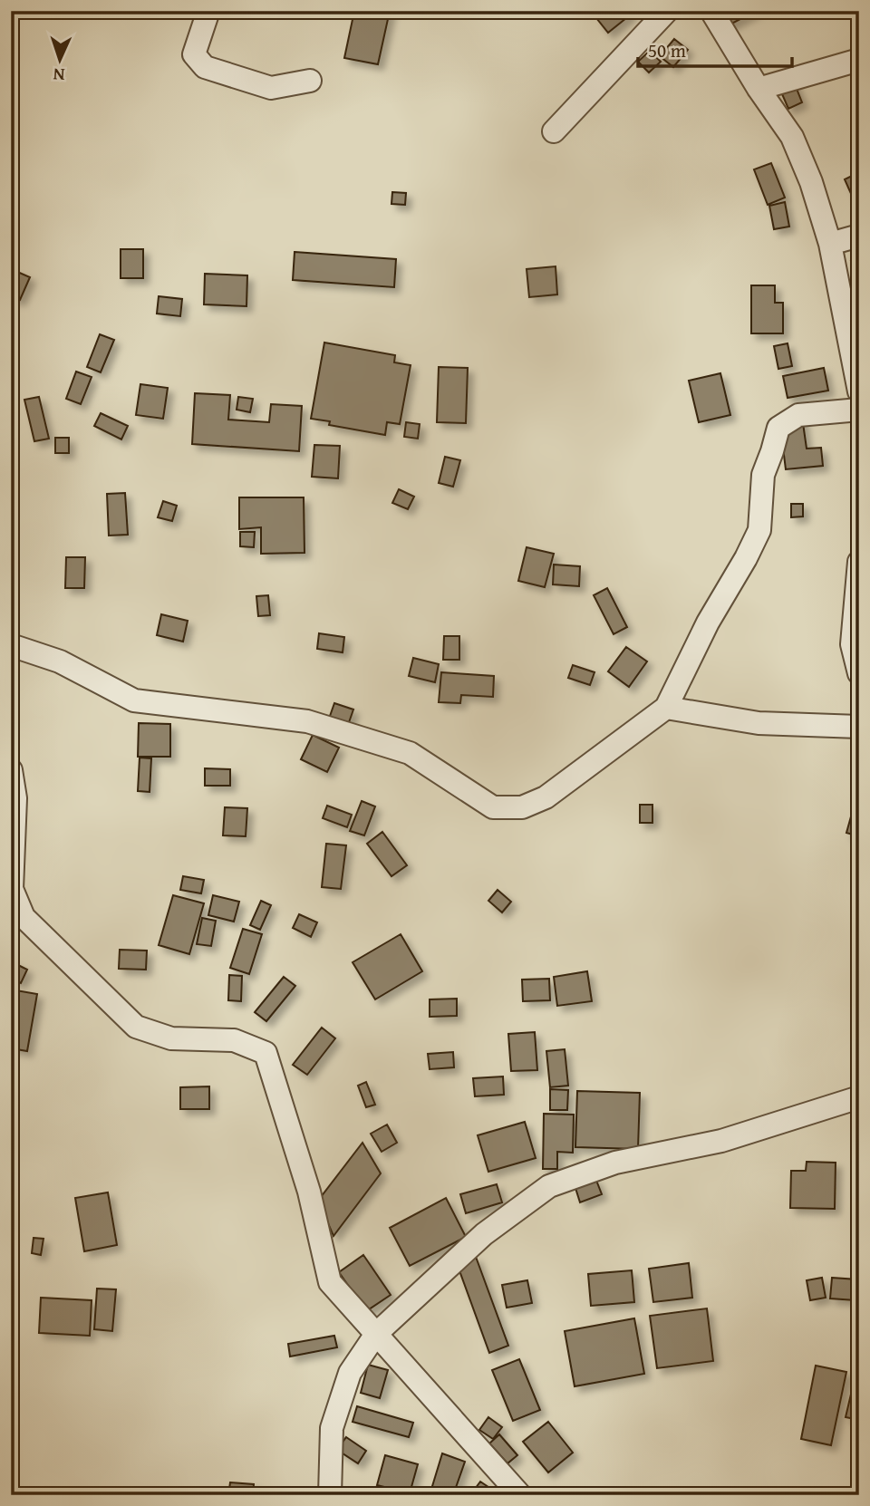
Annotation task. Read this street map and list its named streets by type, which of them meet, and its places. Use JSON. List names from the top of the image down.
{
  "scale_bar": "50 m",
  "north": "bottom"
}
